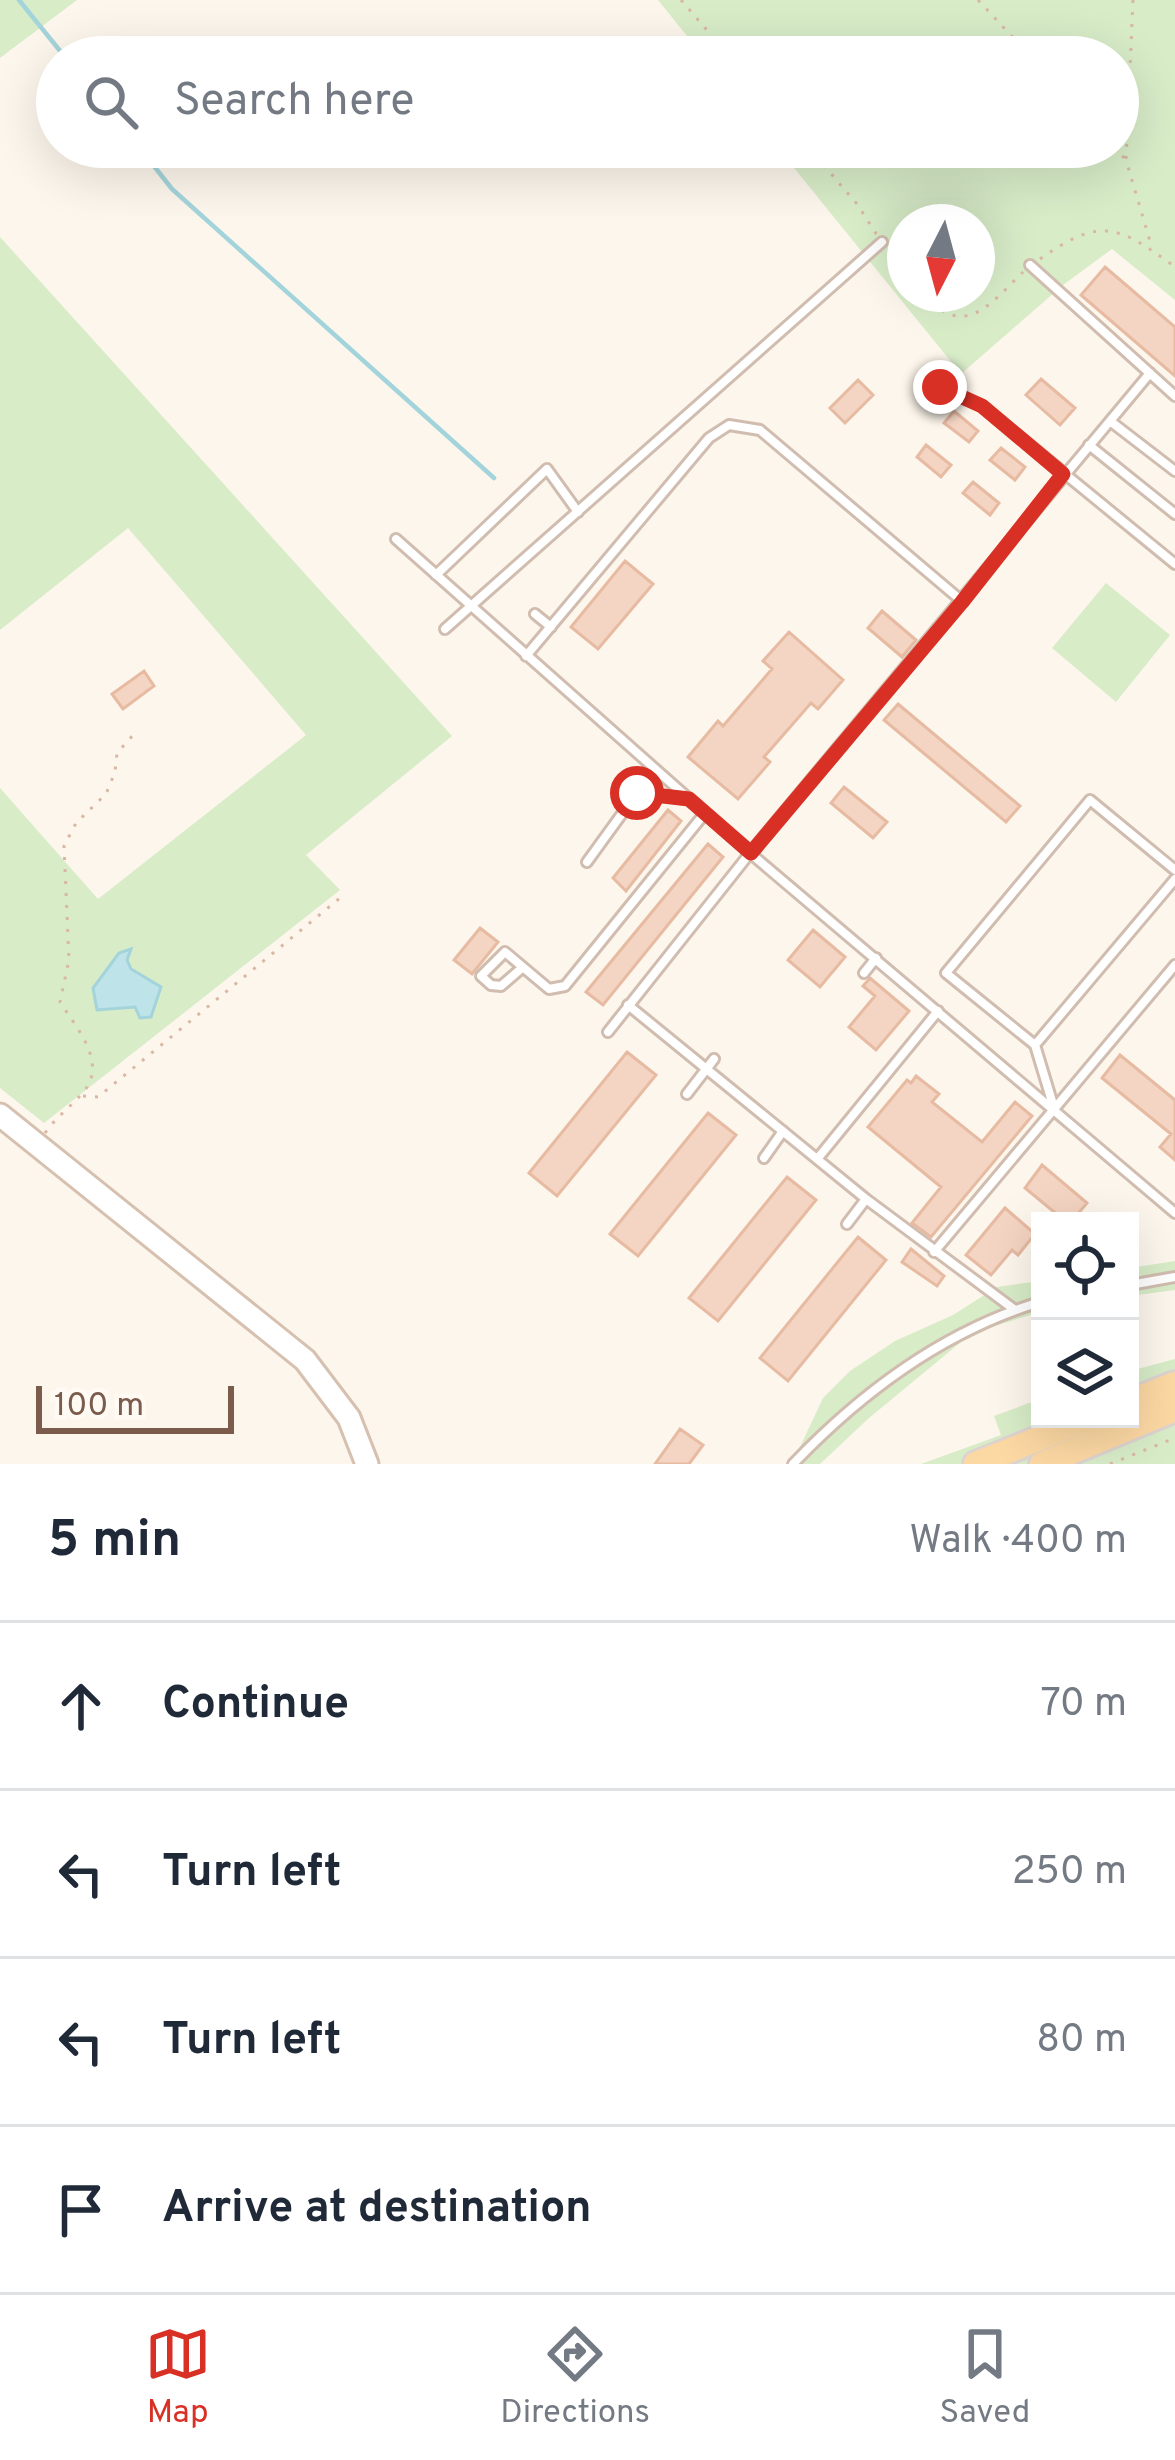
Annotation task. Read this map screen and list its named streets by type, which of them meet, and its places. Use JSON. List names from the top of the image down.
{
  "scale_bar": "100 m",
  "north": "bottom",
  "page": {
    "search": "Search here",
    "scale": "100 m",
    "heading": ["5 min", "Walk · 400 m"],
    "list": [
      ["Continue", "70 m"],
      ["Turn left", "250 m"],
      ["Turn left", "80 m"],
      "Arrive at destination"
    ],
    "nav": ["Map", "Directions", "Saved"]
  }
}
